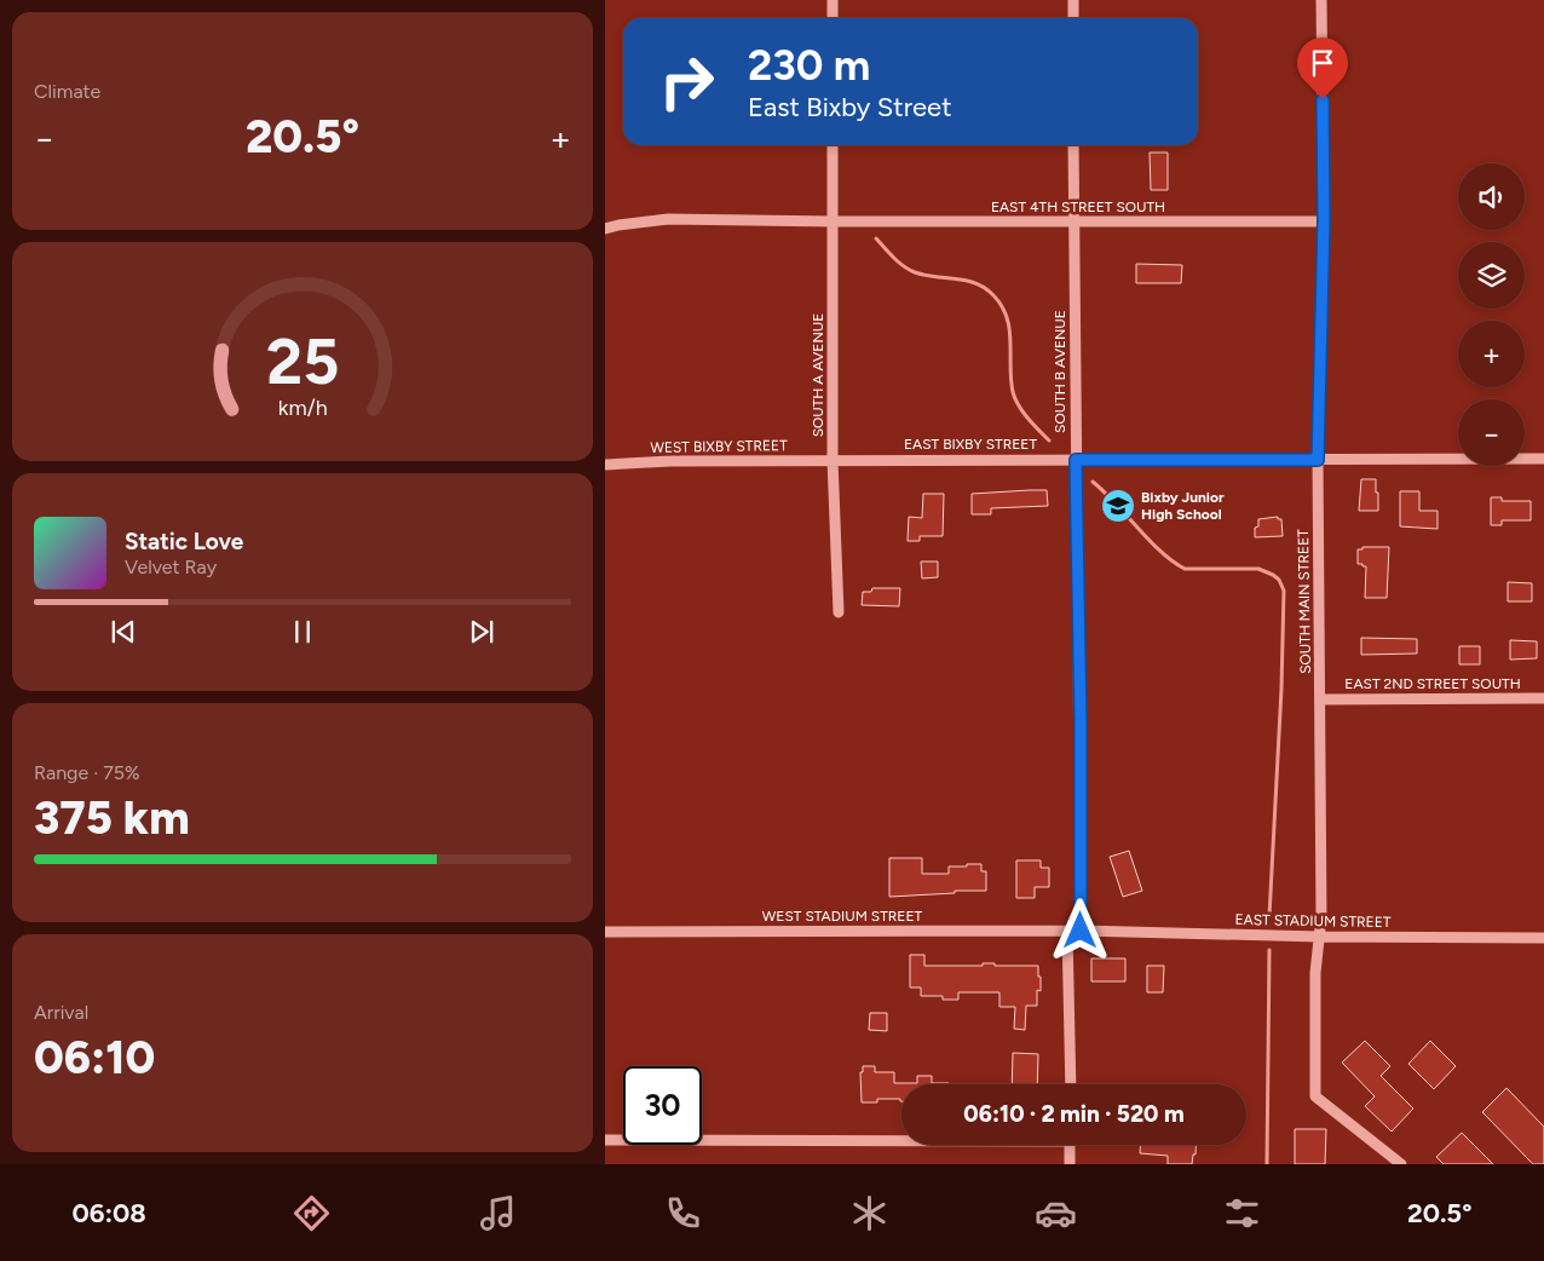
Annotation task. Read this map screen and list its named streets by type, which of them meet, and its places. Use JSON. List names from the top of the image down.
{
  "streets": {
    "street": [
      "EAST 4TH STREET SOUTH",
      "SOUTH B AVENUE",
      "SOUTH A AVENUE",
      "EAST BIXBY STREET",
      "WEST BIXBY STREET",
      "SOUTH MAIN STREET",
      "EAST 2ND STREET SOUTH",
      "WEST STADIUM STREET",
      "EAST STADIUM STREET"
    ]
  },
  "crossings": [
    ["EAST 4TH STREET SOUTH", "SOUTH B AVENUE"],
    ["EAST 4TH STREET SOUTH", "SOUTH A AVENUE"],
    ["EAST 4TH STREET SOUTH", "SOUTH MAIN STREET"],
    ["SOUTH B AVENUE", "EAST BIXBY STREET"],
    ["SOUTH B AVENUE", "WEST STADIUM STREET"],
    ["SOUTH B AVENUE", "EAST STADIUM STREET"],
    ["SOUTH A AVENUE", "EAST BIXBY STREET"],
    ["SOUTH A AVENUE", "WEST BIXBY STREET"],
    ["EAST BIXBY STREET", "WEST BIXBY STREET"],
    ["EAST BIXBY STREET", "SOUTH MAIN STREET"],
    ["SOUTH MAIN STREET", "EAST 2ND STREET SOUTH"],
    ["SOUTH MAIN STREET", "EAST STADIUM STREET"],
    ["WEST STADIUM STREET", "EAST STADIUM STREET"]
  ],
  "places": {
    "school or university": ["Bixby Junior High School"]
  },
  "page": {
    "tile": [
      "Climate",
      ["Range · 75%", "375 km"],
      ["Arrival", "06:10"]
    ],
    "turn": ["230 m", "East Bixby Street"],
    "heat": ["−", "20.5°", "+"],
    "map_buttons": ["+", "−"],
    "song": ["Static Love", "Velvet Ray"],
    "limit": "30",
    "trip": "06:10 · 2 min · 520 m",
    "tabs": ["06:08", "20.5°"],
    "gauge": ["25", "km/h"]
  }
}
